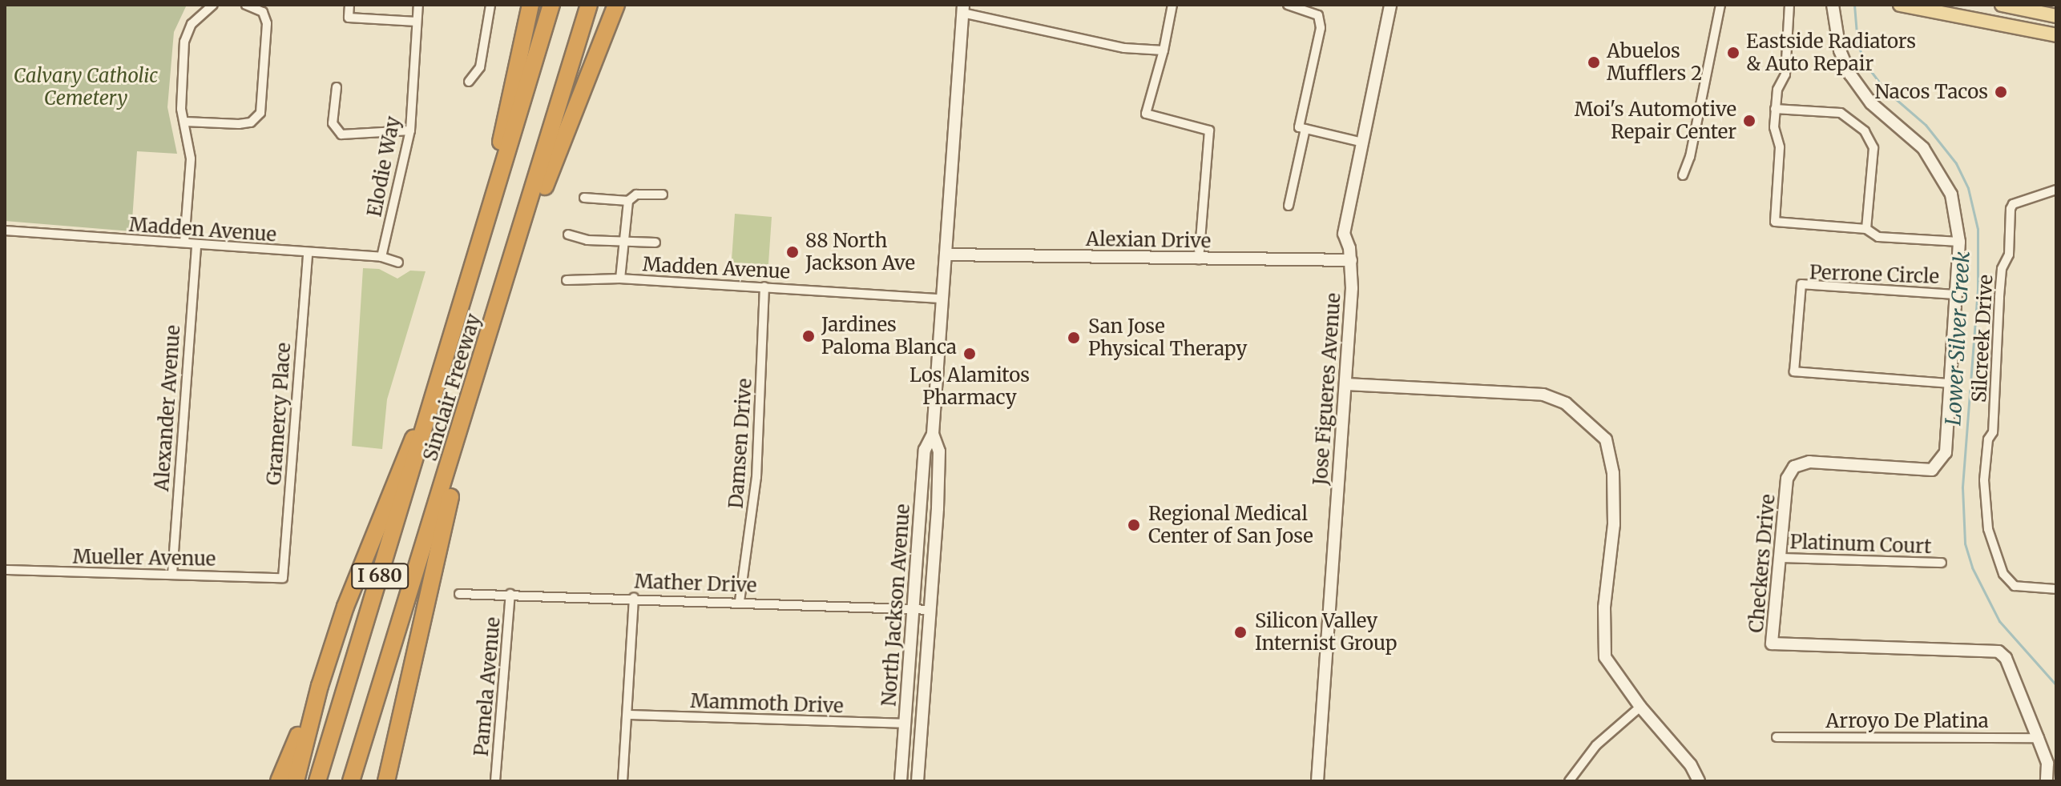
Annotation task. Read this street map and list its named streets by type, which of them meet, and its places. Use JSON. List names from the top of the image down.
{
  "streets": {
    "highway": ["Sinclair Freeway", "I 680"],
    "street": [
      "Elodie Way",
      "Madden Avenue",
      "Alexian Drive",
      "Perrone Circle",
      "Silcreek Drive",
      "Jose Figueres Avenue",
      "Alexander Avenue",
      "Gramercy Place",
      "Damsen Drive",
      "Platinum Court",
      "Mueller Avenue",
      "Checkers Drive",
      "Mather Drive",
      "North Jackson Avenue",
      "Pamela Avenue",
      "Mammoth Drive",
      "Arroyo De Platina"
    ]
  },
  "crossings": [
    ["Elodie Way", "Madden Avenue"],
    ["Madden Avenue", "Alexander Avenue"],
    ["Madden Avenue", "Gramercy Place"],
    ["Madden Avenue", "Damsen Drive"],
    ["Madden Avenue", "North Jackson Avenue"],
    ["Alexian Drive", "Jose Figueres Avenue"],
    ["Alexian Drive", "North Jackson Avenue"],
    ["Perrone Circle", "Checkers Drive"],
    ["Alexander Avenue", "Mueller Avenue"],
    ["Gramercy Place", "Mueller Avenue"],
    ["Damsen Drive", "Mather Drive"],
    ["Platinum Court", "Checkers Drive"],
    ["Checkers Drive", "Arroyo De Platina"],
    ["Mather Drive", "North Jackson Avenue"],
    ["Mather Drive", "Pamela Avenue"],
    ["North Jackson Avenue", "Mammoth Drive"]
  ],
  "water": ["Lower Silver Creek"],
  "parks": ["Calvary Catholic Cemetery"],
  "places": [
    "Eastside Radiators & Auto Repair",
    "Abuelos Mufflers 2",
    "Nacos Tacos",
    "Moi's Automotive Repair Center",
    "88 North Jackson Ave",
    "Jardines Paloma Blanca",
    "San Jose Physical Therapy",
    "Los Alamitos Pharmacy",
    "Regional Medical Center of San Jose",
    "Silicon Valley Internist Group"
  ]
}
